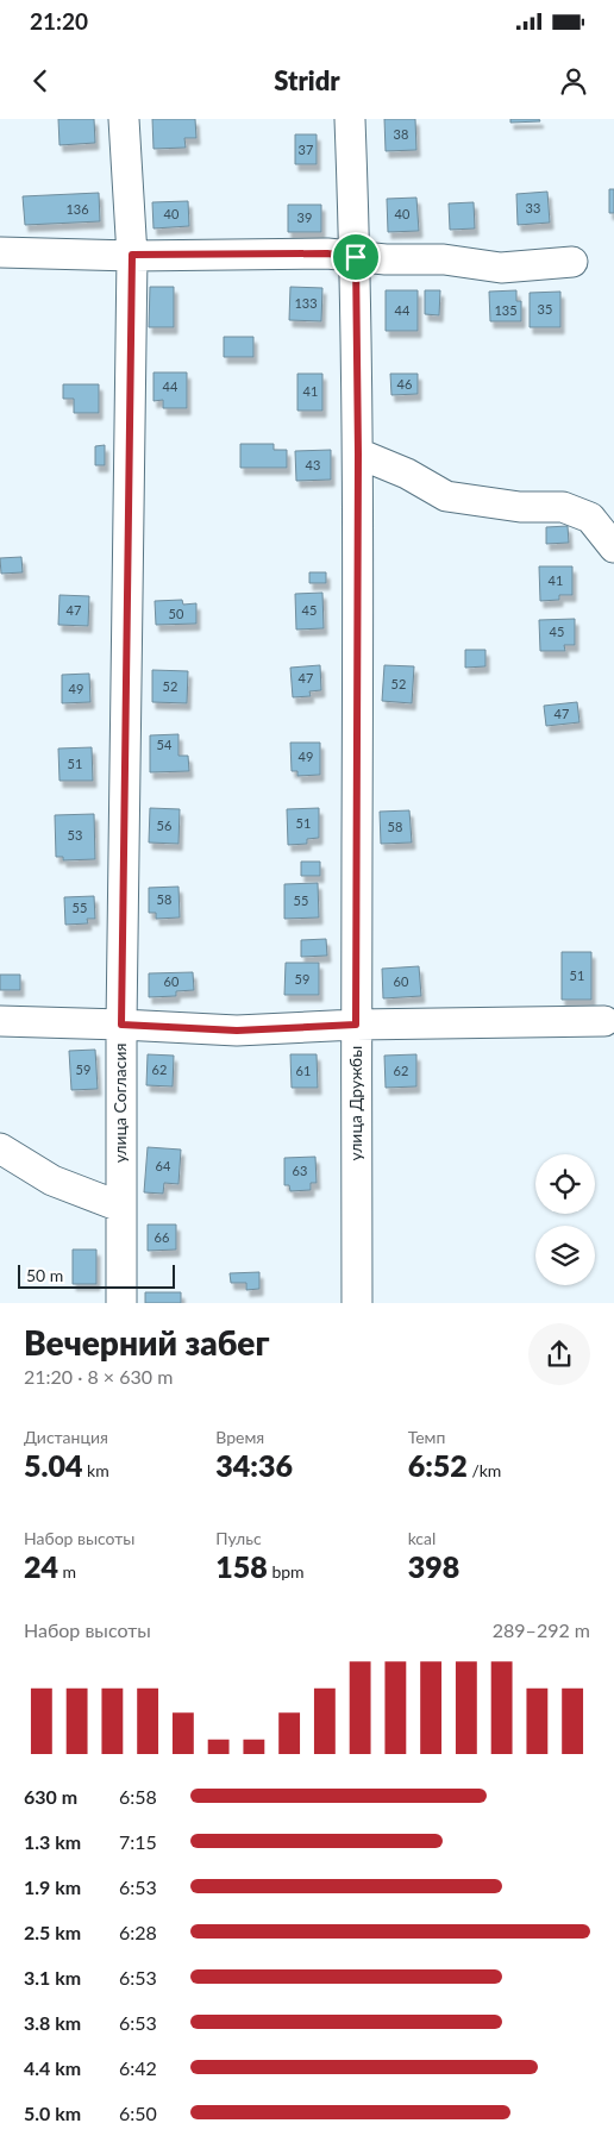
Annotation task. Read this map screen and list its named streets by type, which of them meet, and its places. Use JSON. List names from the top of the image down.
{
  "streets": {
    "street": ["улица Согласия", "улица Дружбы"]
  },
  "house_numbers": [
    "38",
    "37",
    "33",
    "136",
    "40",
    "40",
    "39",
    "133",
    "35",
    "44",
    "135",
    "46",
    "44",
    "41",
    "43",
    "41",
    "47",
    "45",
    "50",
    "45",
    "47",
    "52",
    "52",
    "49",
    "47",
    "54",
    "49",
    "51",
    "51",
    "56",
    "58",
    "53",
    "58",
    "55",
    "55",
    "51",
    "59",
    "60",
    "60",
    "59",
    "62",
    "61",
    "62",
    "64",
    "63",
    "66"
  ],
  "scale_bar": "50 m",
  "page": {
    "status": "21:20",
    "header": "Stridr",
    "scale": "50 m",
    "heading": ["Вечерний забег", "21:20 · 8 × 630 m"],
    "stats": [
      ["Дистанция", "5.04 km"],
      ["Время", "34:36"],
      ["Темп", "6:52 /km"],
      ["Набор высоты", "24 m"],
      ["Пульс", "158 bpm"],
      ["kcal", "398"]
    ],
    "chart": ["Набор высоты", "289–292 m"],
    "list": [
      {
        "name": "630 m",
        "note": "6:58"
      },
      {
        "name": "1.3 km",
        "note": "7:15"
      },
      {
        "name": "1.9 km",
        "note": "6:53"
      },
      {
        "name": "2.5 km",
        "note": "6:28"
      },
      {
        "name": "3.1 km",
        "note": "6:53"
      },
      {
        "name": "3.8 km",
        "note": "6:53"
      },
      {
        "name": "4.4 km",
        "note": "6:42"
      },
      {
        "name": "5.0 km",
        "note": "6:50"
      }
    ]
  }
}
